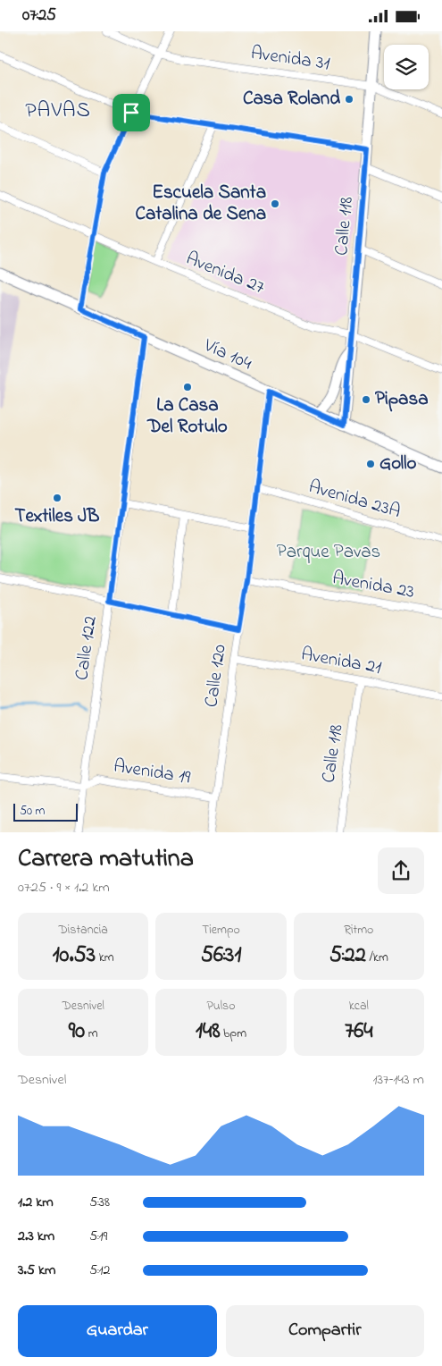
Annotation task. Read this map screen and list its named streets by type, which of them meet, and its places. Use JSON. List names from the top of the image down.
{
  "streets": {
    "main road": ["Calle 118", "Vía 104"],
    "street": [
      "Avenida 31",
      "Avenida 27",
      "Avenida 23A",
      "Avenida 23",
      "Calle 122",
      "Avenida 21",
      "Calle 120",
      "Avenida 19"
    ]
  },
  "crossings": [
    ["Avenida 31", "Calle 118"],
    ["Calle 118", "Avenida 27"],
    ["Calle 118", "Vía 104"],
    ["Calle 118", "Avenida 21"],
    ["Vía 104", "Calle 122"],
    ["Vía 104", "Calle 120"],
    ["Avenida 23A", "Calle 120"],
    ["Avenida 23", "Calle 120"],
    ["Calle 122", "Avenida 19"],
    ["Avenida 21", "Calle 120"],
    ["Calle 120", "Avenida 19"]
  ],
  "districts": ["PAVAS"],
  "parks": ["Parque Pavas"],
  "places": [
    "Casa Roland",
    "Escuela Santa Catalina de Sena",
    "La Casa Del Rotulo",
    "Pipasa",
    "Gollo",
    "Textiles JB"
  ],
  "scale_bar": "50 m",
  "page": {
    "status": "07:25",
    "scale": "50 m",
    "heading": ["Carrera matutina", "07:25 · 9 × 1.2 km"],
    "stats": [
      ["Distancia", "10.53 km"],
      ["Tiempo", "56:31"],
      ["Ritmo", "5:22 /km"],
      ["Desnivel", "90 m"],
      ["Pulso", "148 bpm"],
      ["kcal", "764"]
    ],
    "chart": ["Desnivel", "137–143 m"],
    "list": [
      {
        "name": "1.2 km",
        "note": "5:38"
      },
      {
        "name": "2.3 km",
        "note": "5:19"
      },
      {
        "name": "3.5 km",
        "note": "5:12"
      }
    ],
    "buttons": ["Guardar", "Compartir"]
  }
}
